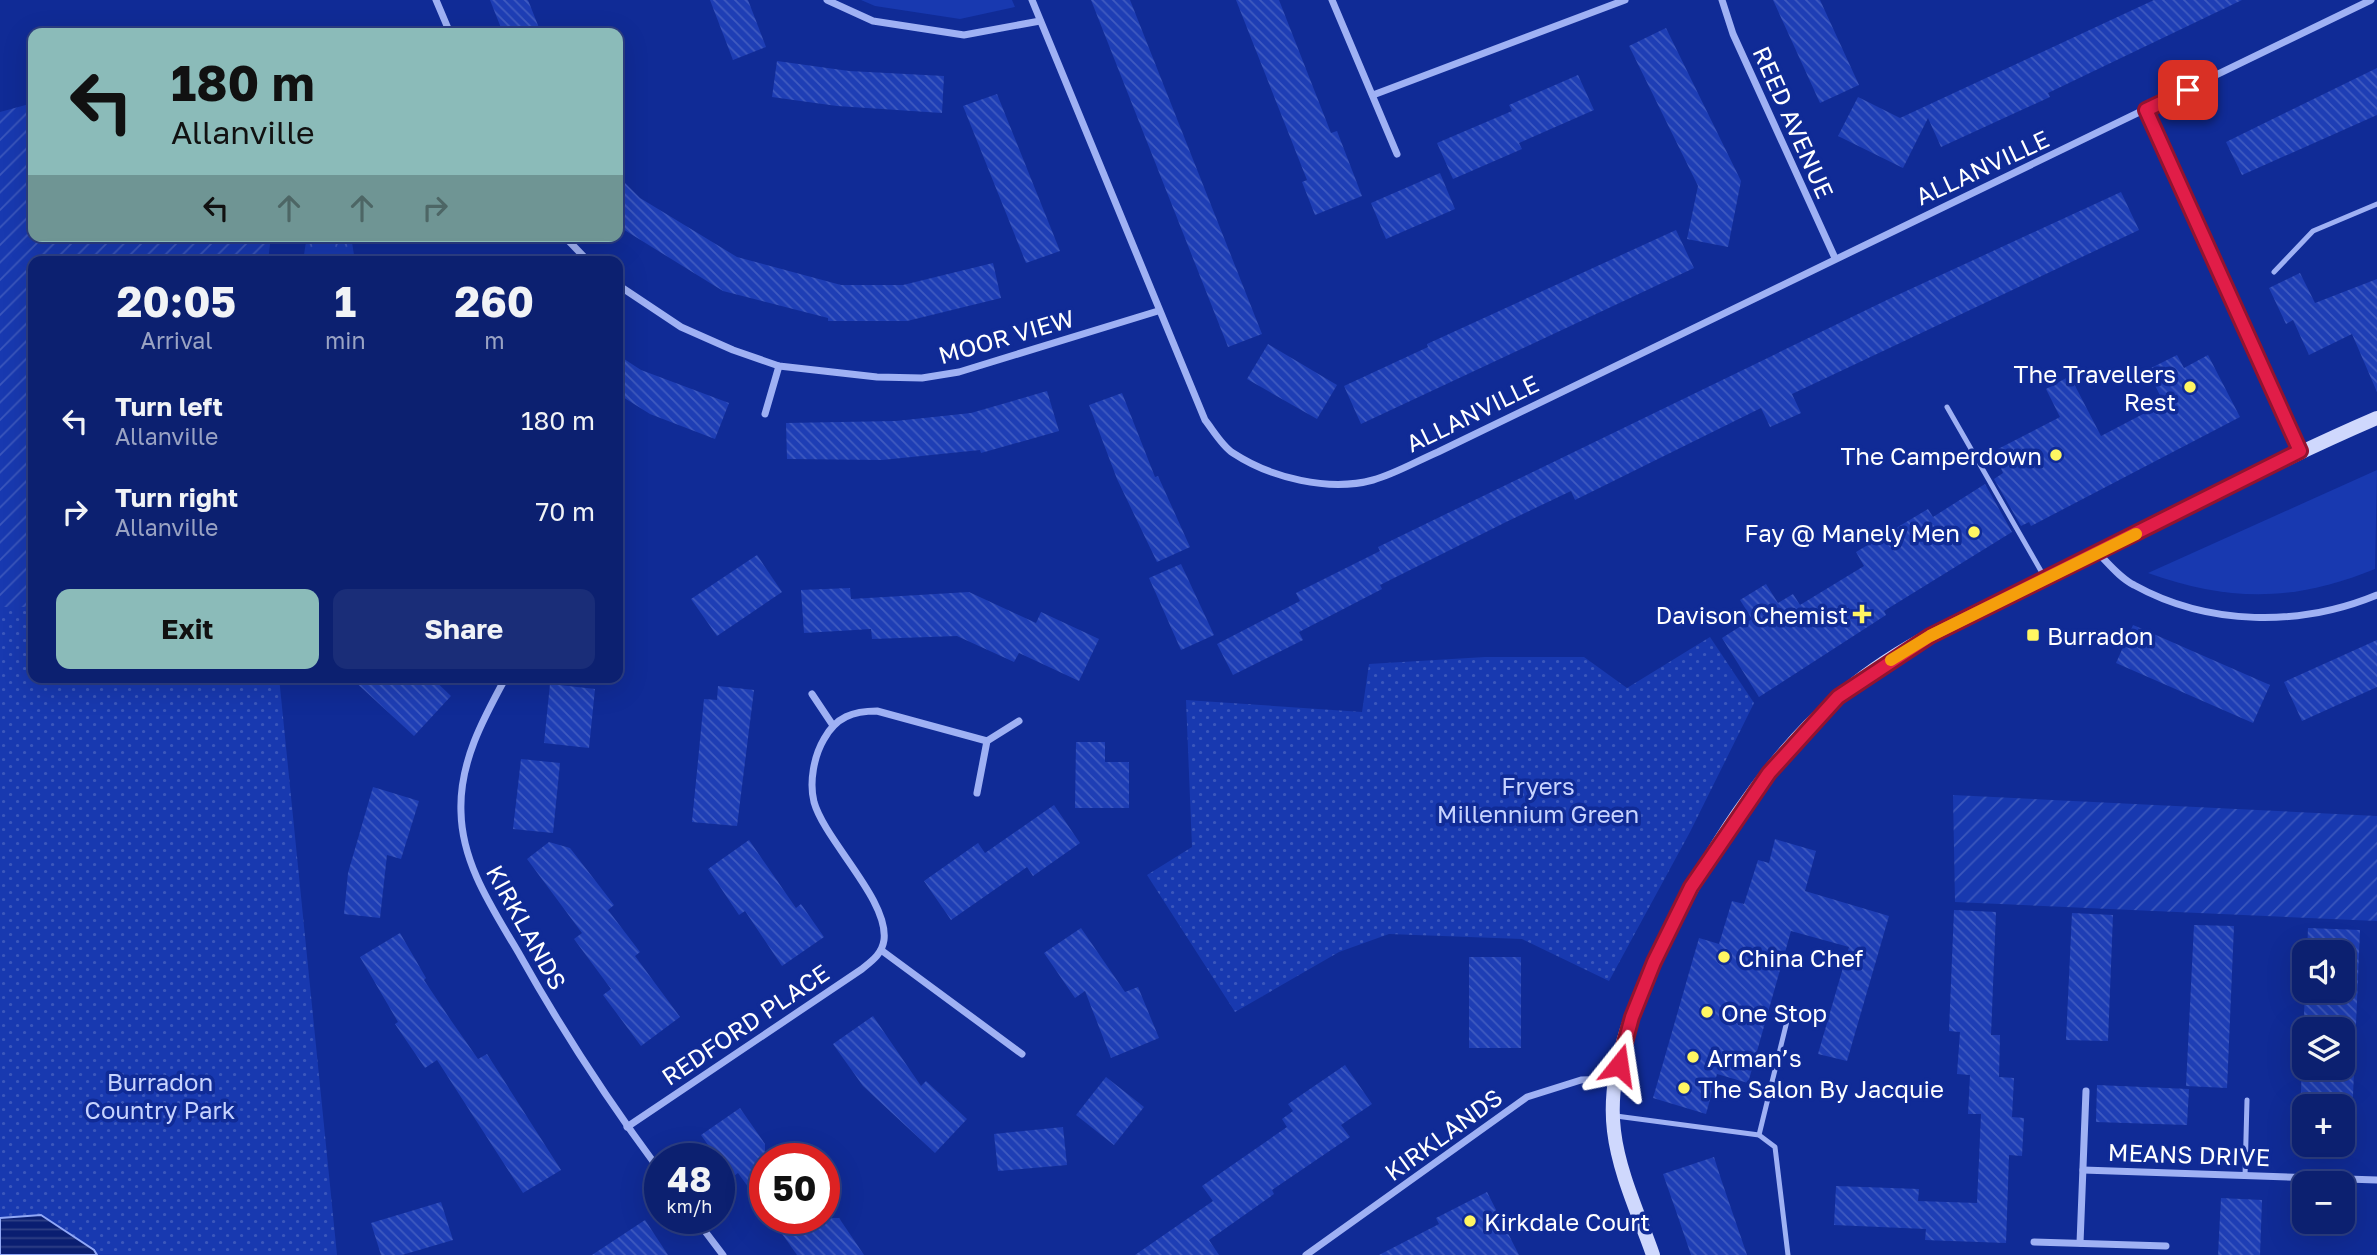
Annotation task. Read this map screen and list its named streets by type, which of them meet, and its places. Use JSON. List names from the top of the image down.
{
  "streets": {
    "street": [
      "REED AVENUE",
      "ALLANVILLE",
      "MOOR VIEW",
      "KIRKLANDS",
      "REDFORD PLACE",
      "MEANS DRIVE"
    ]
  },
  "crossings": [
    ["REED AVENUE", "ALLANVILLE"],
    ["ALLANVILLE", "MOOR VIEW"],
    ["KIRKLANDS", "REDFORD PLACE"]
  ],
  "parks": ["Fryers Millennium Green", "Burradon Country Park"],
  "places": {
    "other": [
      "The Travellers Rest",
      "The Camperdown",
      "Fay @ Manely Men",
      "China Chef",
      "One Stop",
      "Arman’s",
      "The Salon By Jacquie",
      "Kirkdale Court"
    ],
    "health": ["Davison Chemist"],
    "transit": ["Burradon"]
  },
  "page": {
    "turn": ["180 m", "Allanville"],
    "eta": [
      "20:05",
      "Arrival",
      "1",
      "min",
      "260",
      "m"
    ],
    "list": [
      {
        "name": "Turn left",
        "note": "Allanville",
        "value": "180 m"
      },
      {
        "name": "Turn right",
        "note": "Allanville",
        "value": "70 m"
      }
    ],
    "buttons": ["Exit", "Share"],
    "map_buttons": ["+", "−"],
    "speed": "48 km/h",
    "limit": "50"
  }
}
